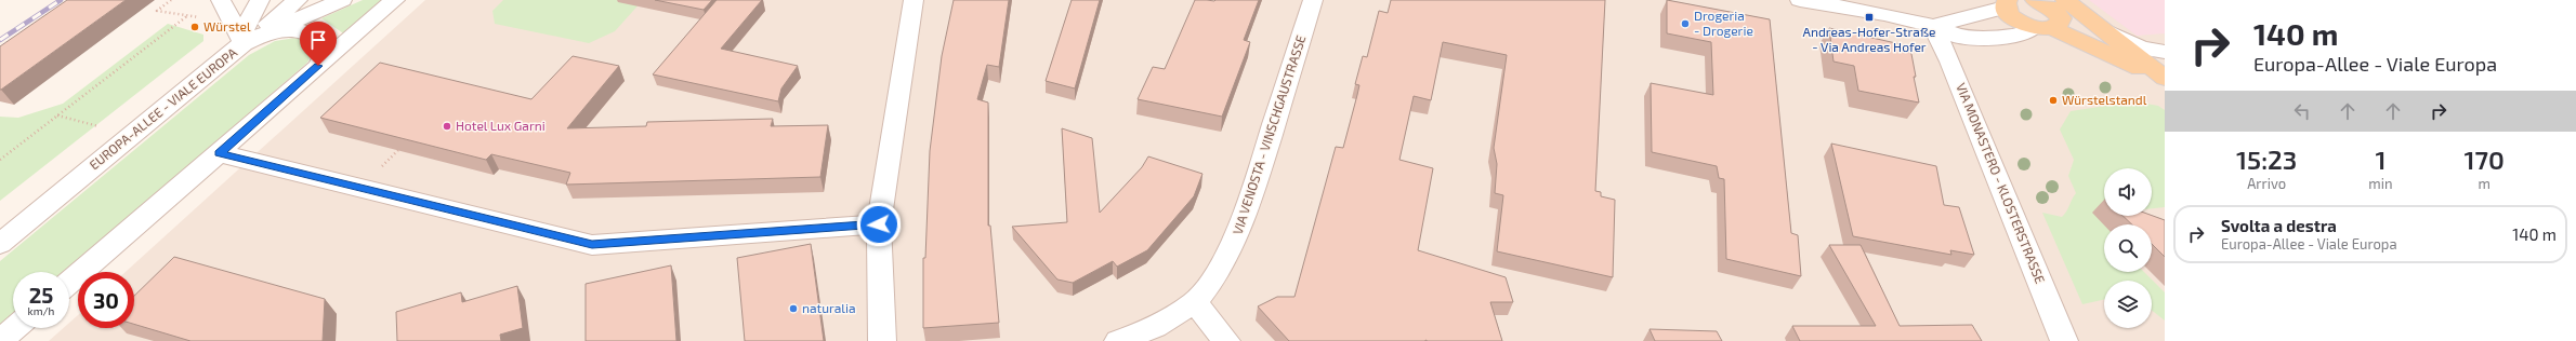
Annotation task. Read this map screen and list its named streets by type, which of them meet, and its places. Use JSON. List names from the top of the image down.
{
  "streets": {
    "street": ["EUROPA-ALLEE - VIALE EUROPA", "VIA VENOSTA - VINSCHGAUSTRASSE", "VIA MONASTERO - KLOSTERSTRASSE"]
  },
  "places": {
    "transit": ["Andreas-Hofer-Straße - Via Andreas Hofer"],
    "other": [
      "Drogeria - Drogerie",
      "Würstel",
      "Würstelstandl",
      "Hotel Lux Garni",
      "naturalia"
    ]
  },
  "page": {
    "turn": ["140 m", "Europa-Allee - Viale Europa"],
    "eta": [
      "15:23",
      "Arrivo",
      "1",
      "min",
      "170",
      "m"
    ],
    "list": [
      {
        "name": "Svolta a destra",
        "note": "Europa-Allee - Viale Europa",
        "value": "140 m"
      }
    ],
    "speed": "25 km/h",
    "limit": "30"
  }
}
